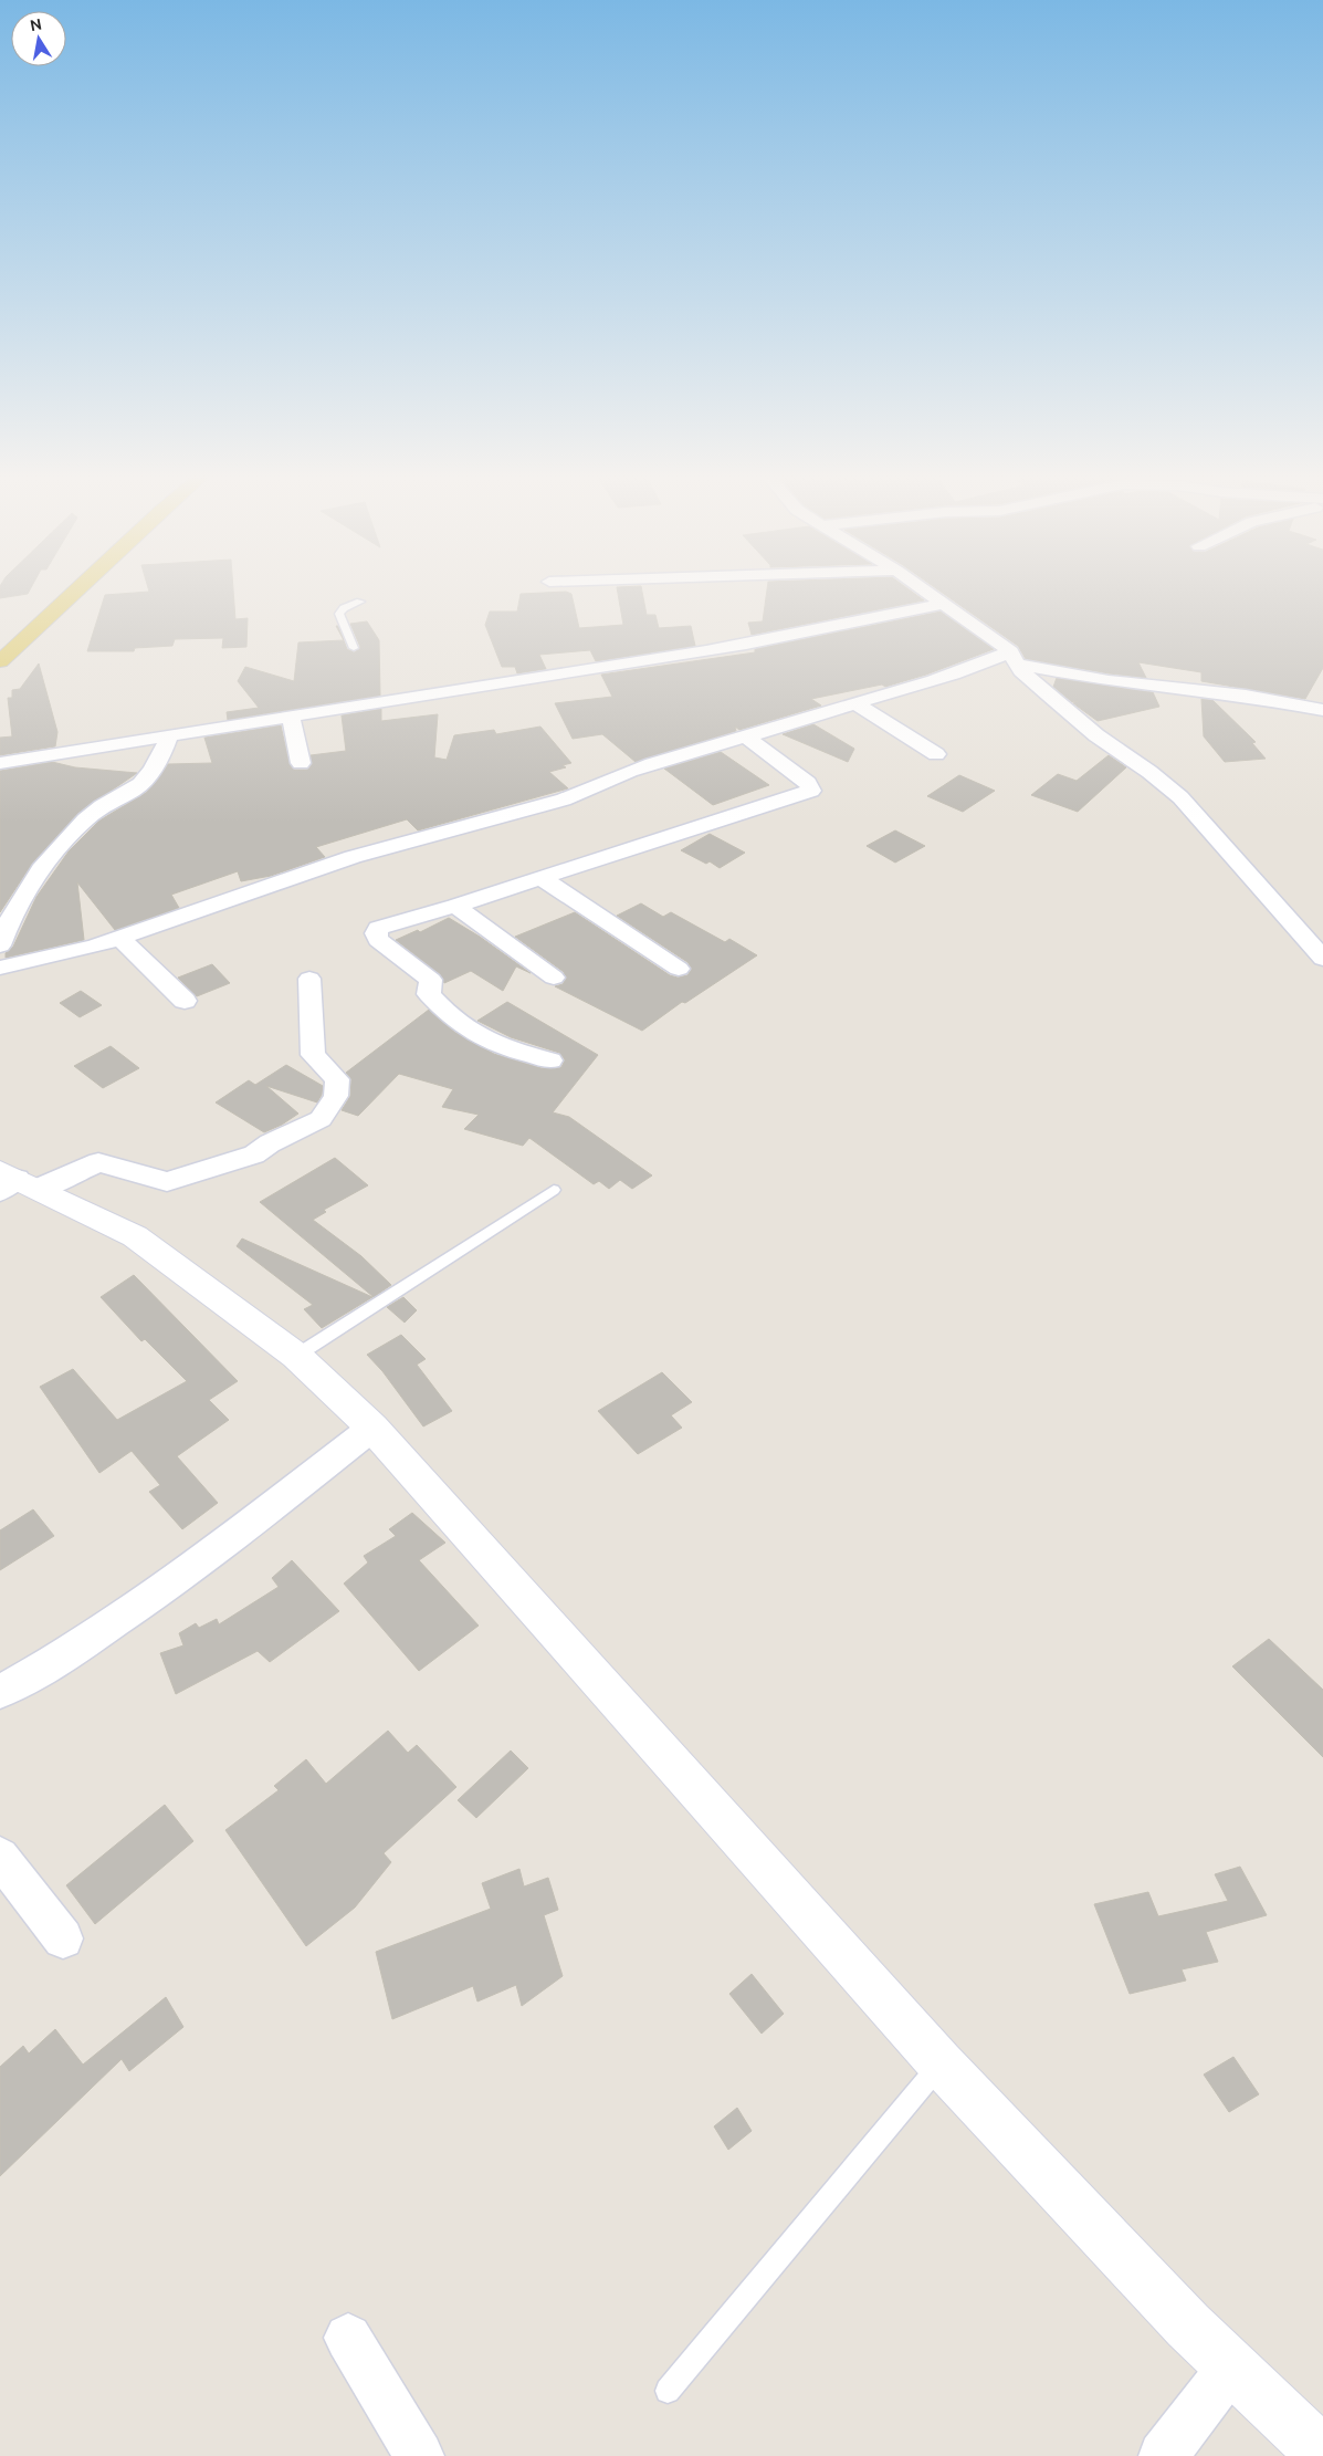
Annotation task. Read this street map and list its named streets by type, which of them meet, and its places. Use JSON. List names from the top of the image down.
{
  "north": "top"
}
